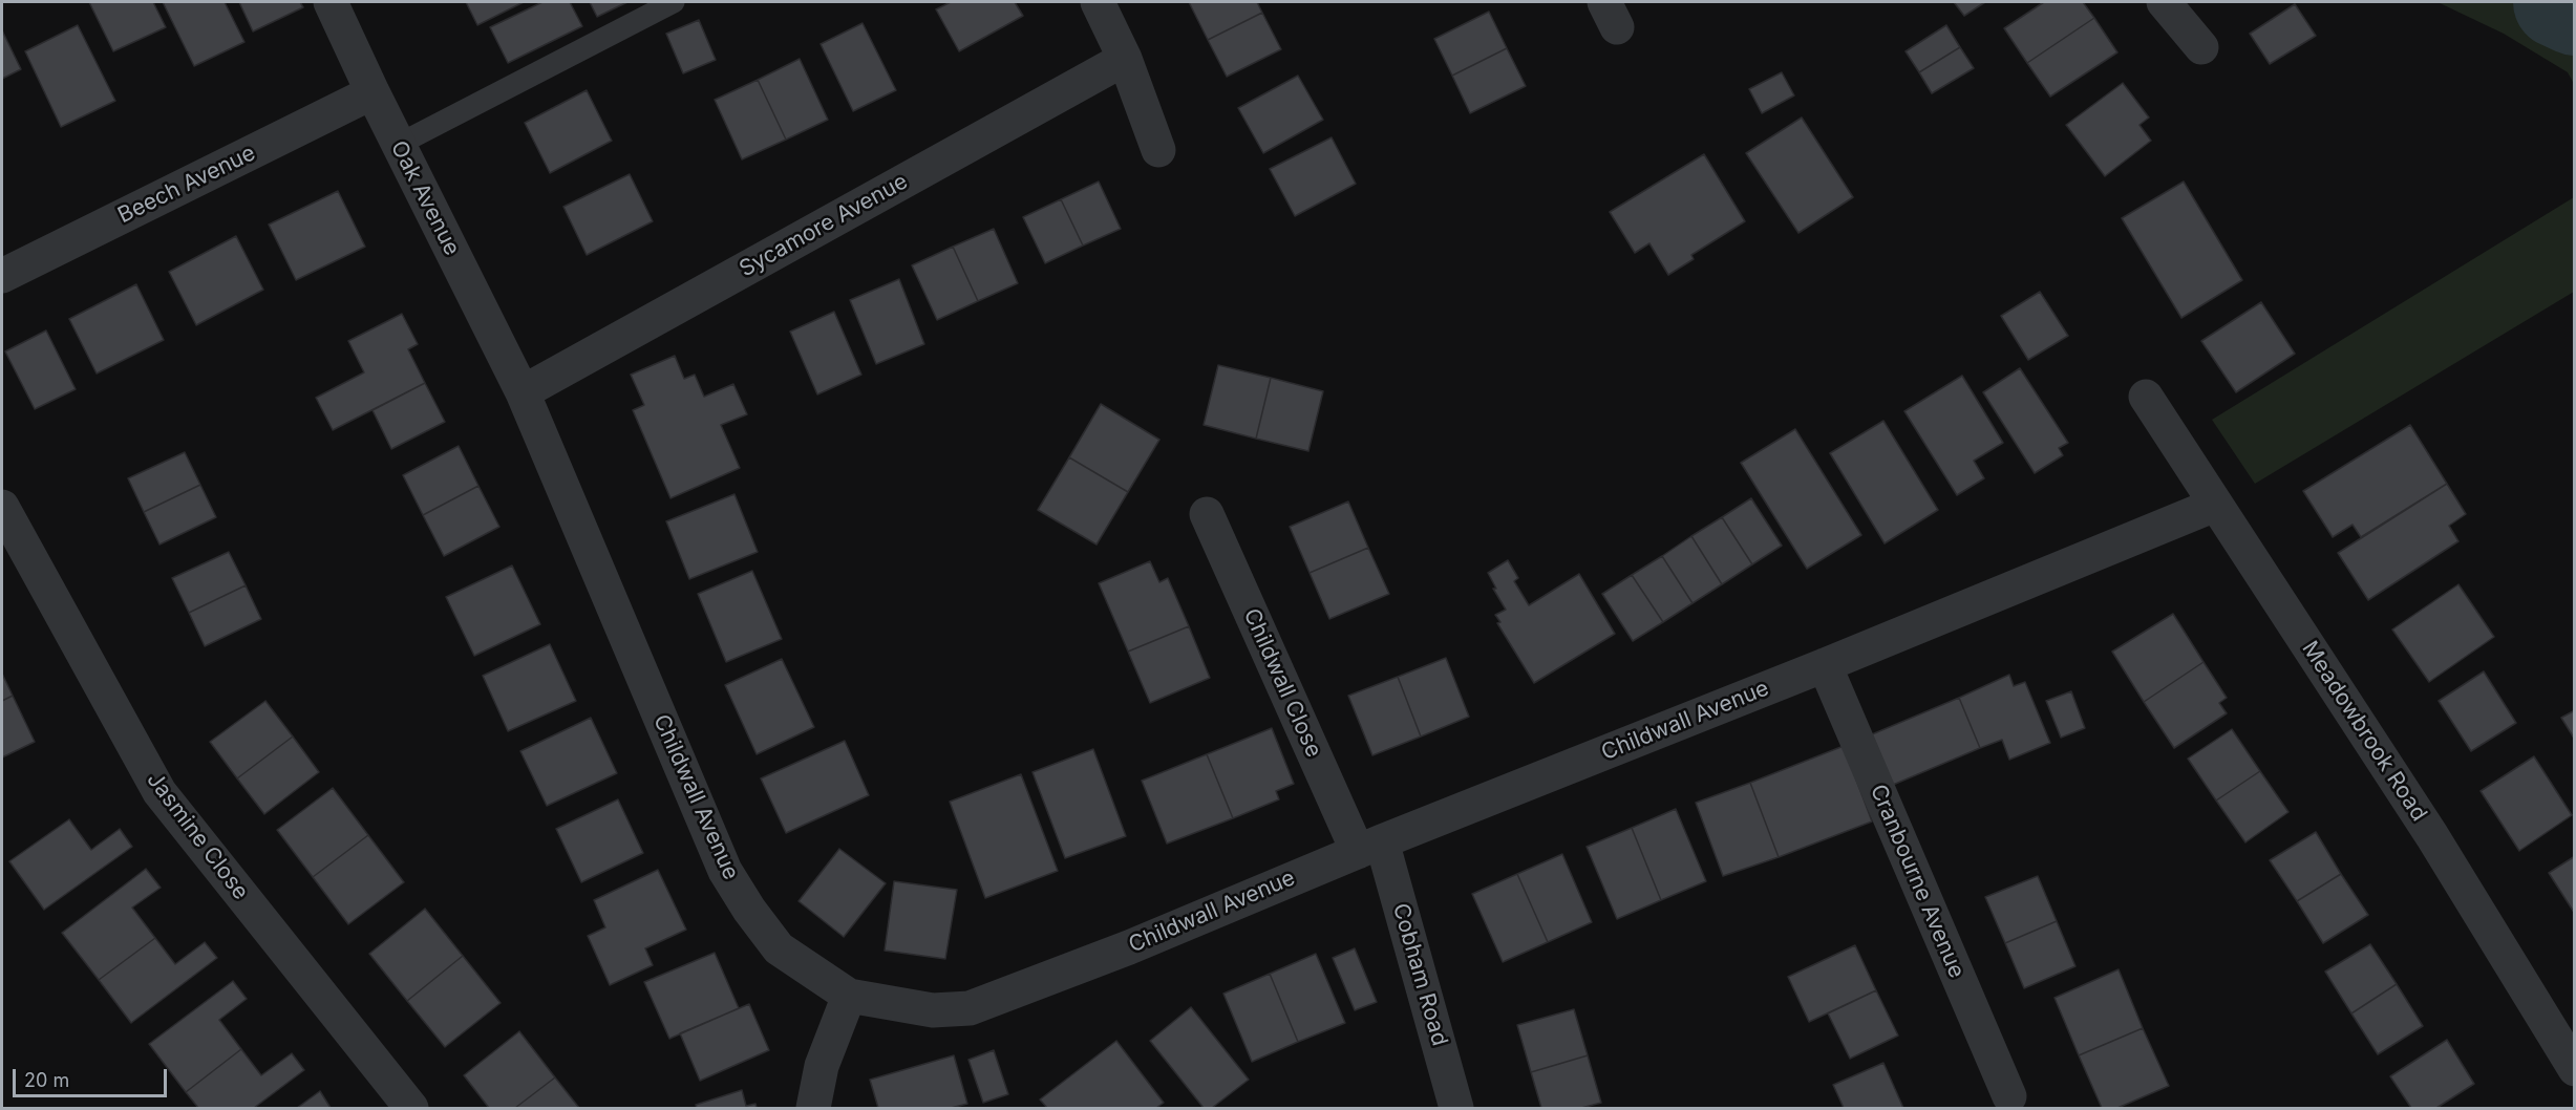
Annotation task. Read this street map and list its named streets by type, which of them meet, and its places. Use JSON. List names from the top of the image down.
{
  "streets": {
    "street": [
      "Beech Avenue",
      "Oak Avenue",
      "Sycamore Avenue",
      "Childwall Close",
      "Childwall Avenue",
      "Meadowbrook Road",
      "Jasmine Close",
      "Cranbourne Avenue",
      "Cobham Road"
    ]
  },
  "crossings": [
    ["Beech Avenue", "Oak Avenue"],
    ["Oak Avenue", "Sycamore Avenue"],
    ["Oak Avenue", "Childwall Avenue"],
    ["Sycamore Avenue", "Childwall Avenue"],
    ["Childwall Close", "Childwall Avenue"],
    ["Childwall Close", "Cobham Road"],
    ["Childwall Avenue", "Meadowbrook Road"],
    ["Childwall Avenue", "Cranbourne Avenue"],
    ["Childwall Avenue", "Cobham Road"]
  ],
  "scale_bar": "20 m"
}
